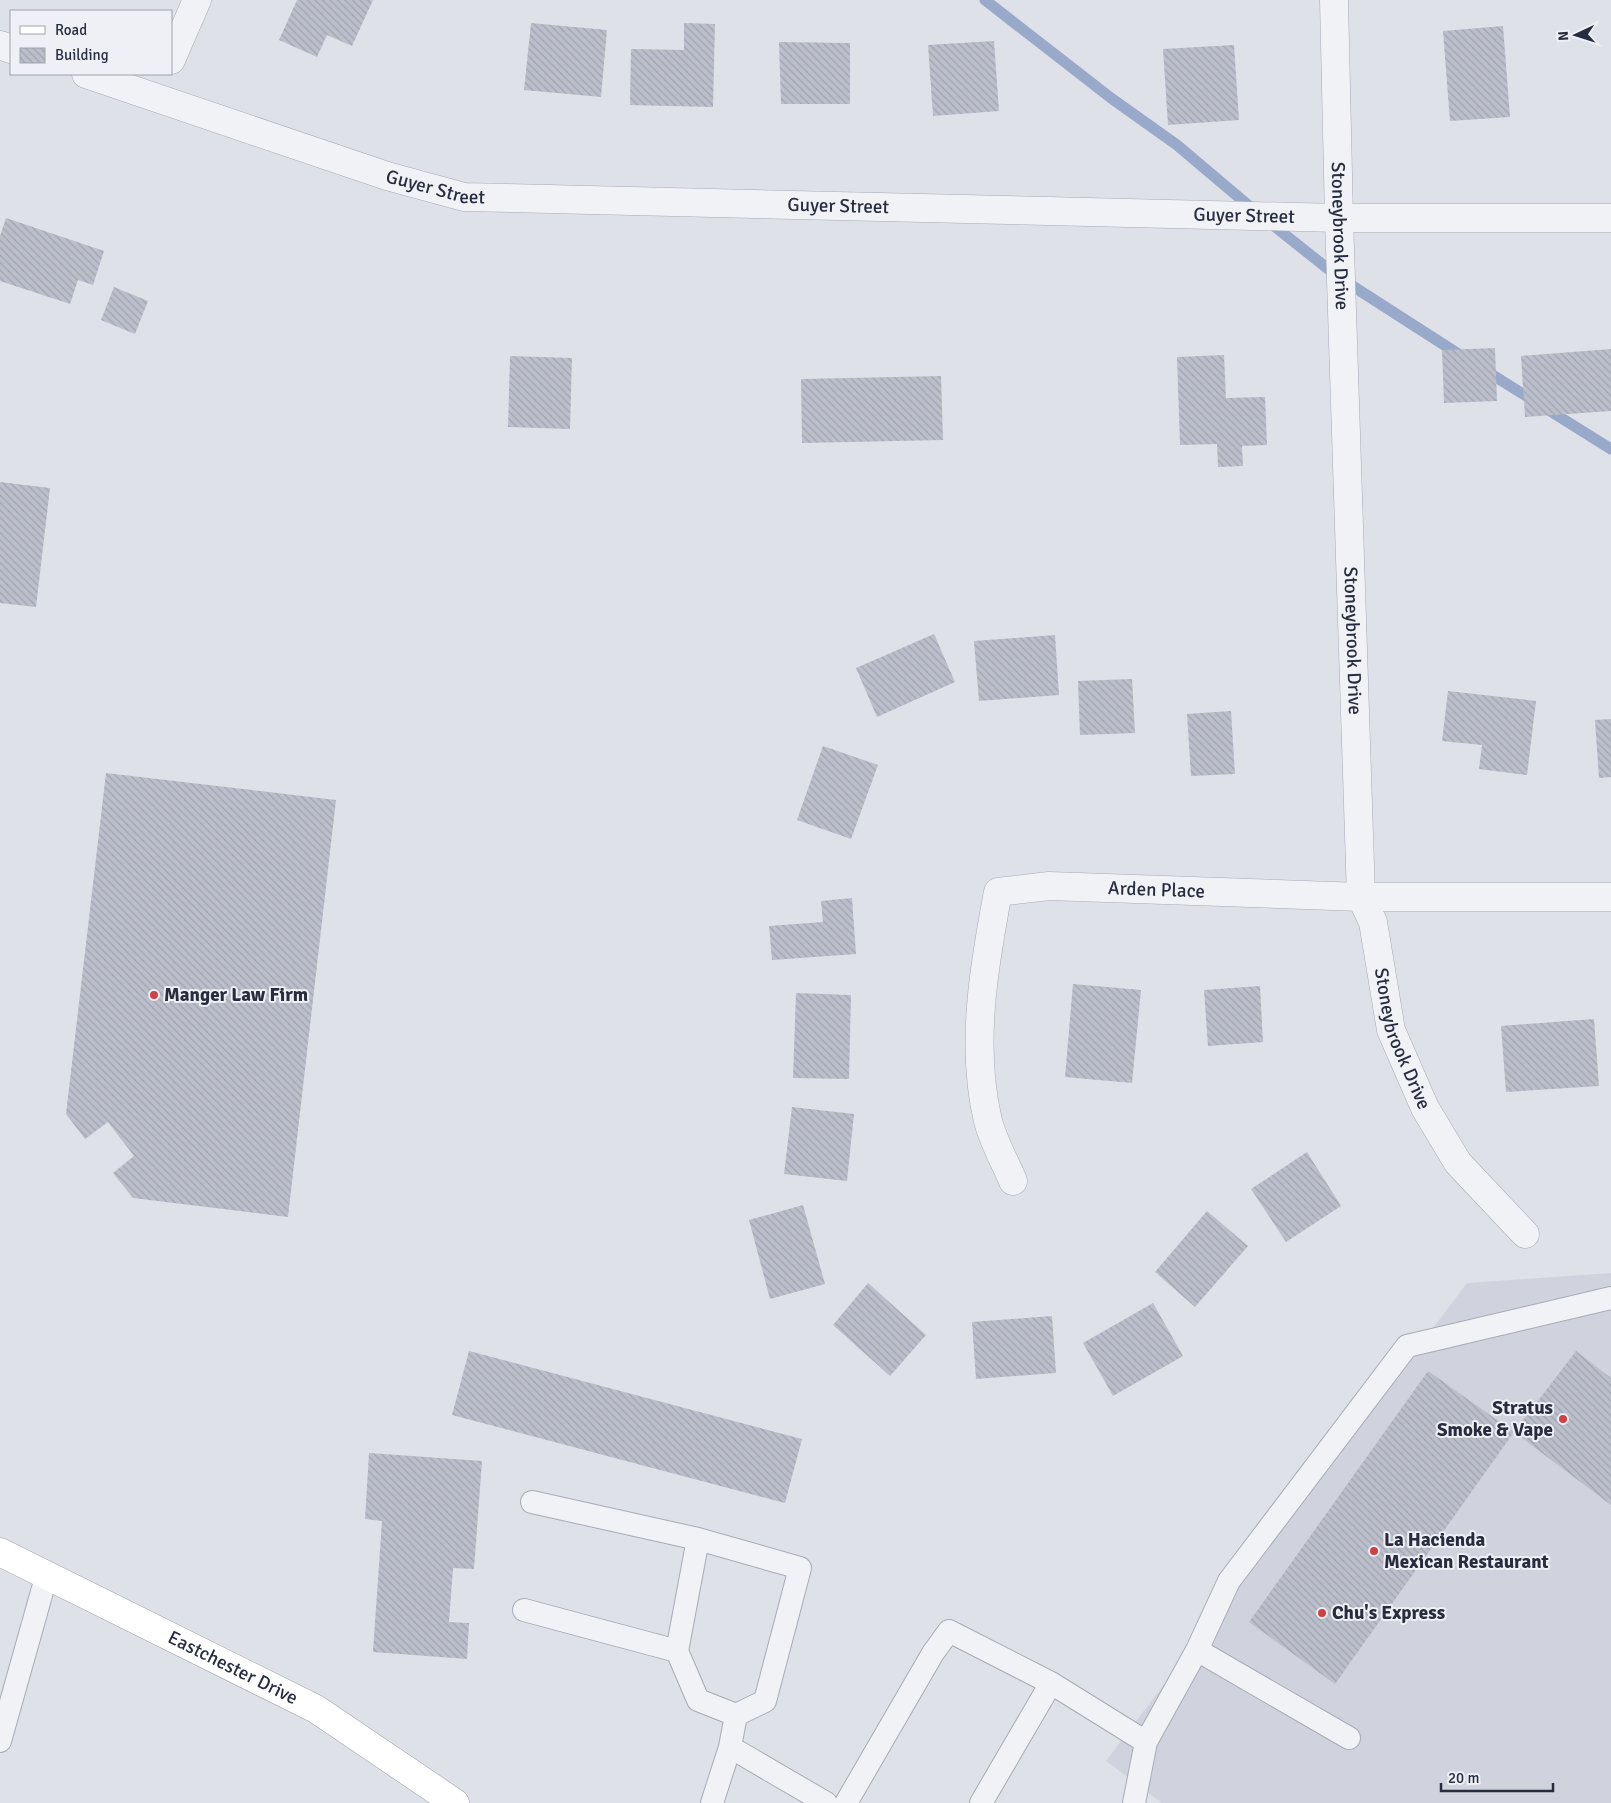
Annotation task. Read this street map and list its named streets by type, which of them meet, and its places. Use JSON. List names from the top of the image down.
{
  "streets": {
    "main road": ["Eastchester Drive"],
    "street": ["Guyer Street", "Stoneybrook Drive", "Arden Place"]
  },
  "crossings": [
    ["Guyer Street", "Stoneybrook Drive"],
    ["Stoneybrook Drive", "Arden Place"]
  ],
  "places": [
    "Manger Law Firm",
    "Stratus Smoke & Vape",
    "La Hacienda Mexican Restaurant",
    "Chu's Express"
  ],
  "legend": ["Road", "Building"],
  "scale_bar": "20 m",
  "north": "left"
}
